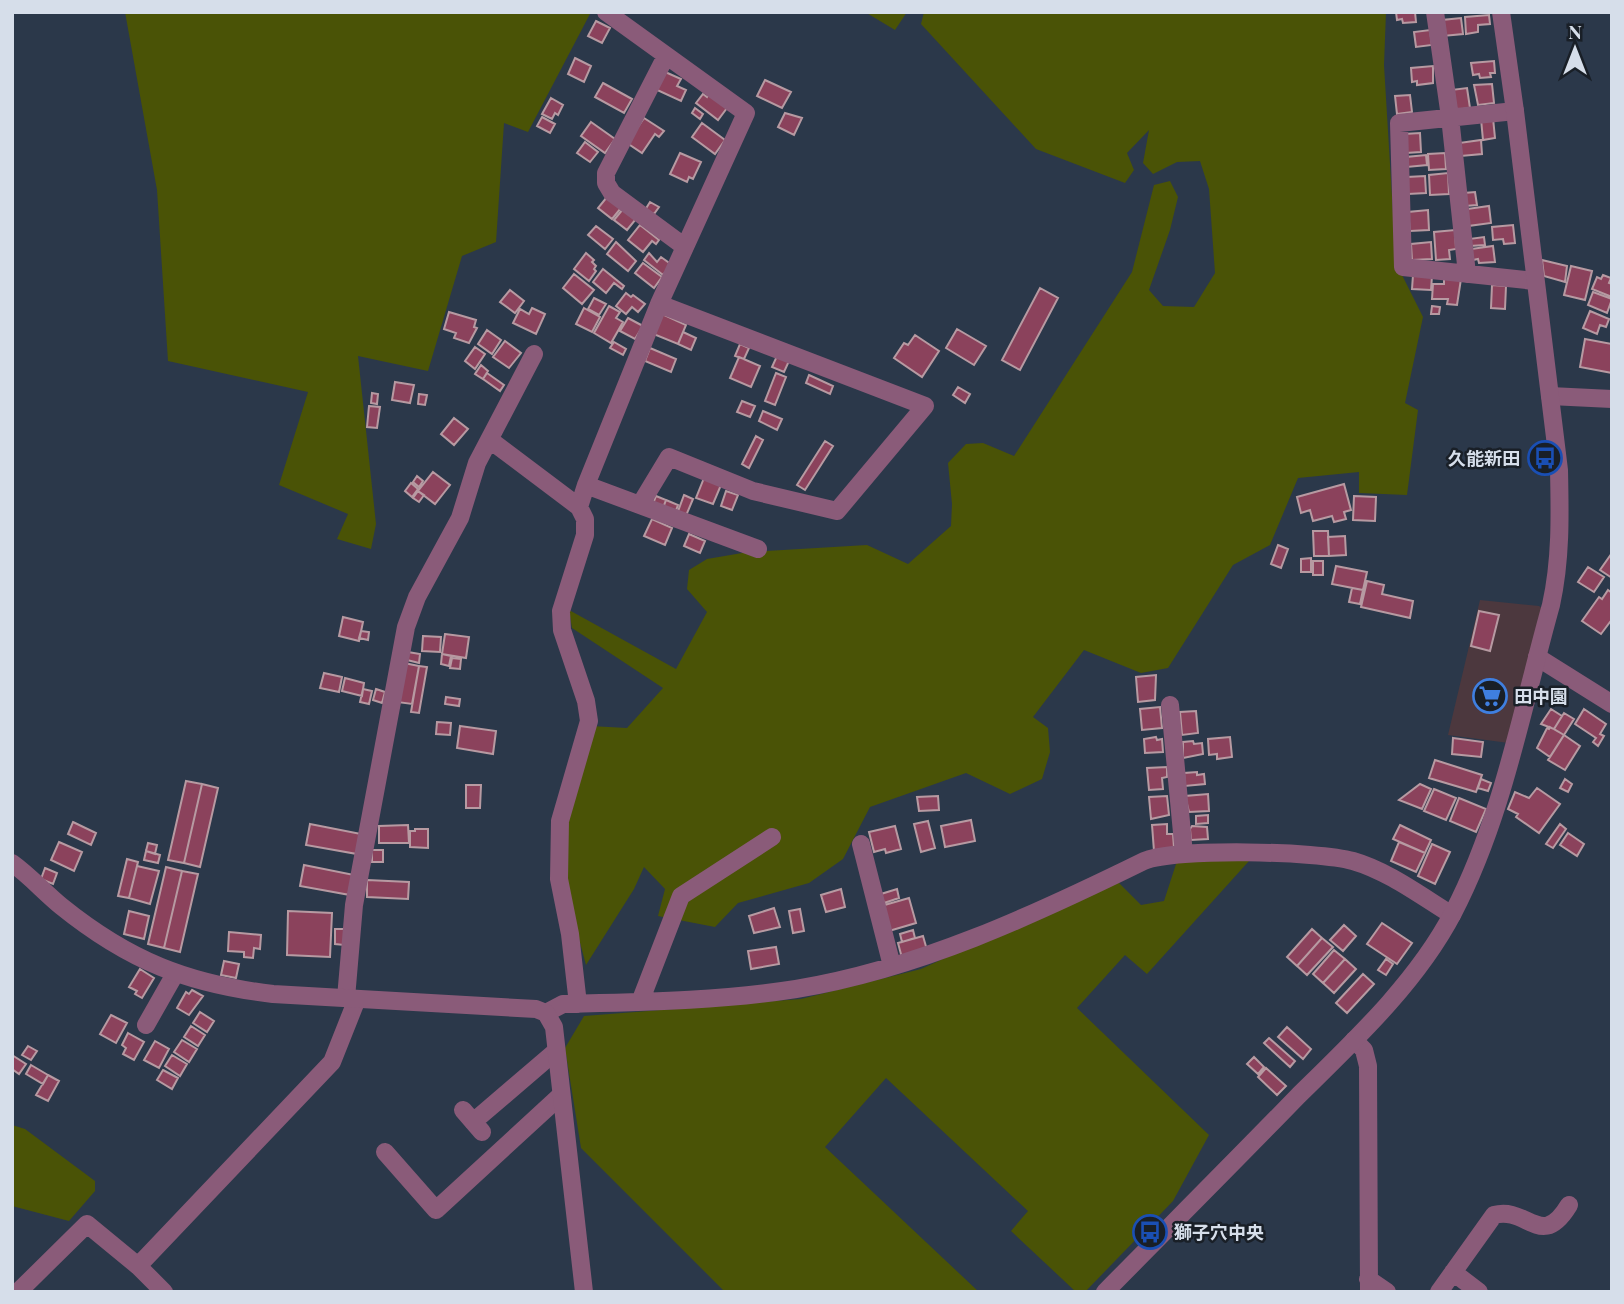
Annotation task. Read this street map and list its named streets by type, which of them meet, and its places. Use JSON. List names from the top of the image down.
{
  "places": {
    "bus stop": ["久能新田", "獅子穴中央"],
    "supermarket": ["田中園"]
  },
  "north": "top"
}
